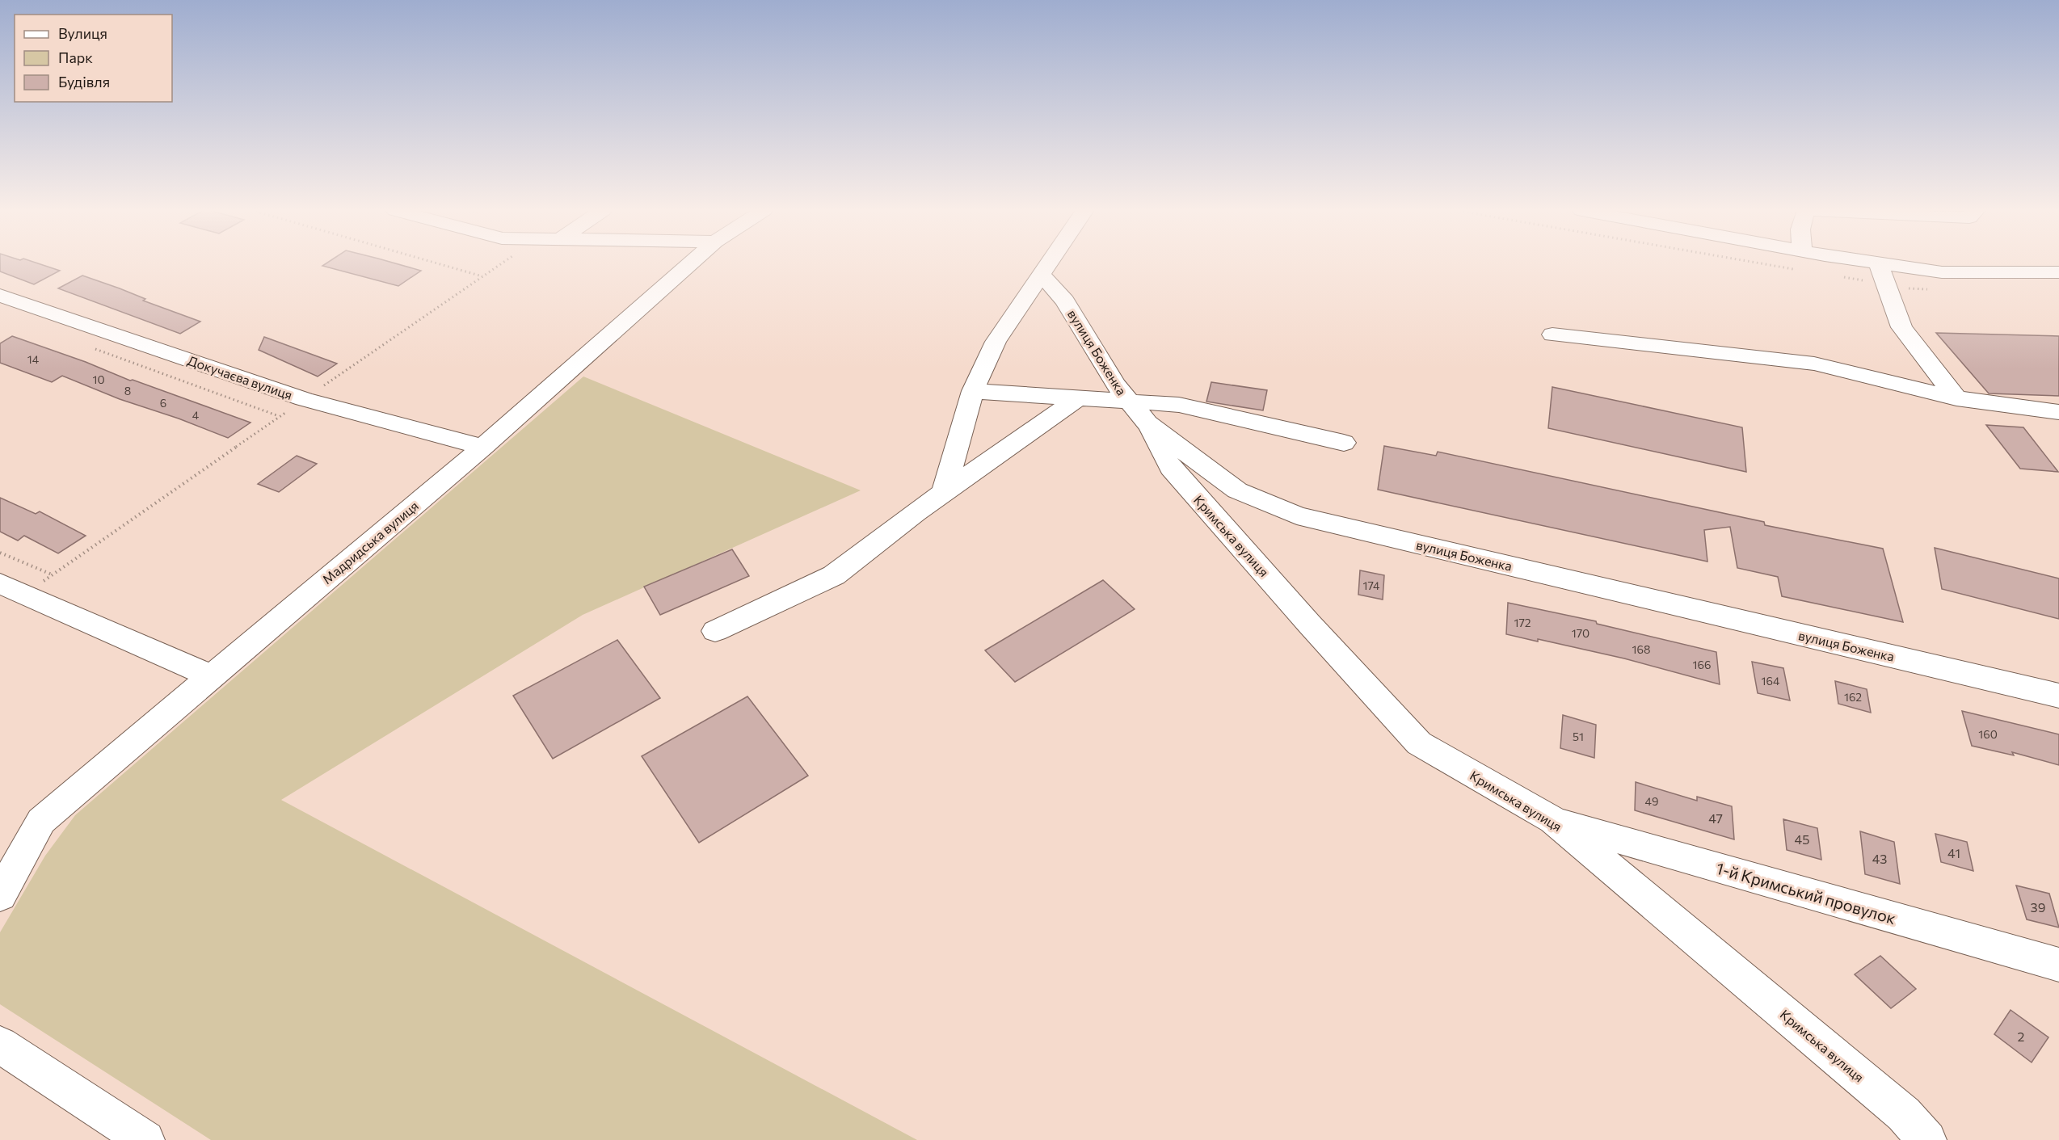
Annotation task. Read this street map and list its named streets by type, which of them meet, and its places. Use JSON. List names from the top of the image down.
{
  "streets": {
    "street": [
      "вулиця Боженка",
      "Докучаєва вулиця",
      "Кримська вулиця",
      "Мадридська вулиця",
      "1-й Кримський провулок"
    ]
  },
  "crossings": [
    ["вулиця Боженка", "Кримська вулиця"],
    ["Докучаєва вулиця", "Мадридська вулиця"],
    ["Кримська вулиця", "1-й Кримський провулок"]
  ],
  "house_numbers": [
    "14",
    "10",
    "8",
    "6",
    "4",
    "174",
    "172",
    "170",
    "168",
    "166",
    "164",
    "162",
    "160",
    "51",
    "49",
    "47",
    "45",
    "41",
    "43",
    "39",
    "2"
  ],
  "legend": ["Вулиця", "Парк", "Будівля"]
}
